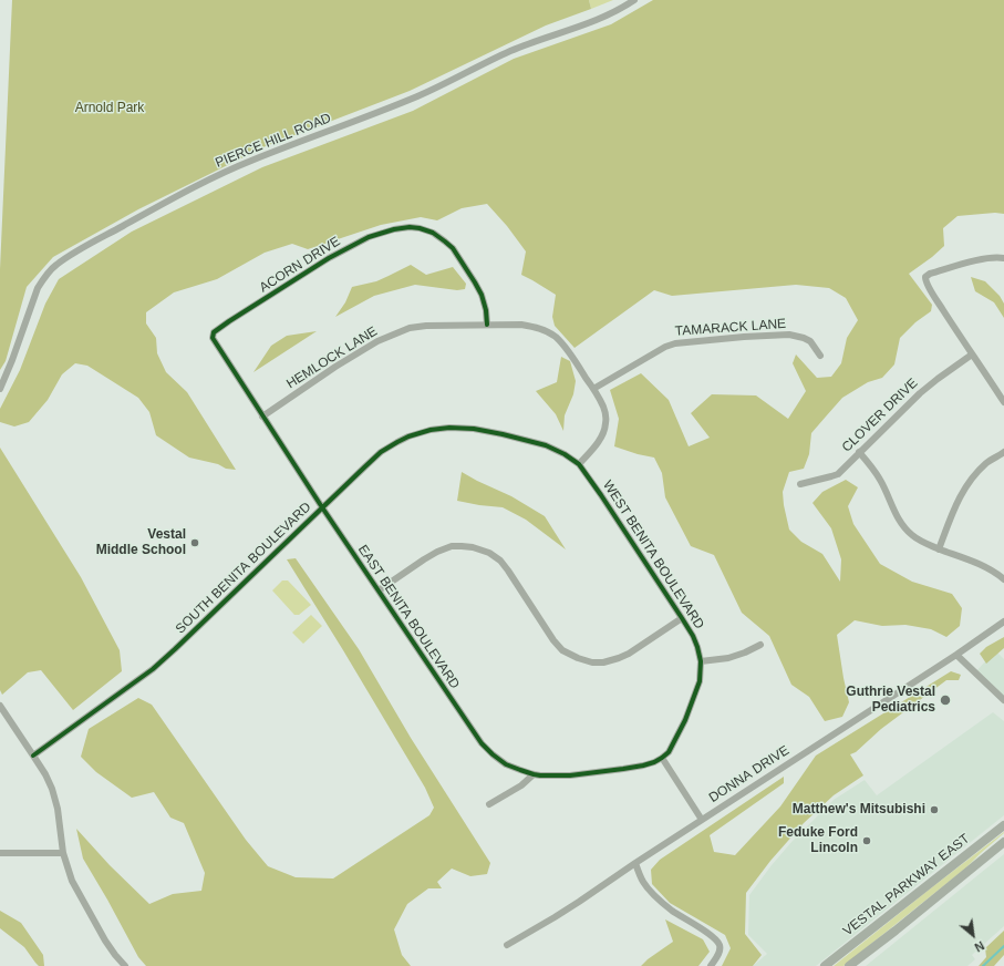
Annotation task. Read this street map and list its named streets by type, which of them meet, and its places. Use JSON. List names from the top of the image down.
{
  "streets": {
    "main road": ["VESTAL PARKWAY EAST"],
    "street": [
      "PIERCE HILL ROAD",
      "ACORN DRIVE",
      "TAMARACK LANE",
      "HEMLOCK LANE",
      "CLOVER DRIVE",
      "WEST BENITA BOULEVARD",
      "SOUTH BENITA BOULEVARD",
      "EAST BENITA BOULEVARD",
      "DONNA DRIVE"
    ]
  },
  "crossings": [
    ["ACORN DRIVE", "HEMLOCK LANE"],
    ["ACORN DRIVE", "EAST BENITA BOULEVARD"],
    ["TAMARACK LANE", "HEMLOCK LANE"],
    ["HEMLOCK LANE", "WEST BENITA BOULEVARD"],
    ["HEMLOCK LANE", "SOUTH BENITA BOULEVARD"],
    ["HEMLOCK LANE", "EAST BENITA BOULEVARD"],
    ["WEST BENITA BOULEVARD", "SOUTH BENITA BOULEVARD"],
    ["WEST BENITA BOULEVARD", "EAST BENITA BOULEVARD"],
    ["SOUTH BENITA BOULEVARD", "EAST BENITA BOULEVARD"]
  ],
  "parks": ["Arnold Park"],
  "places": [
    "Vestal Middle School",
    "Guthrie Vestal Pediatrics",
    "Matthew's Mitsubishi",
    "Feduke Ford Lincoln"
  ],
  "north": "bottom right"
}
